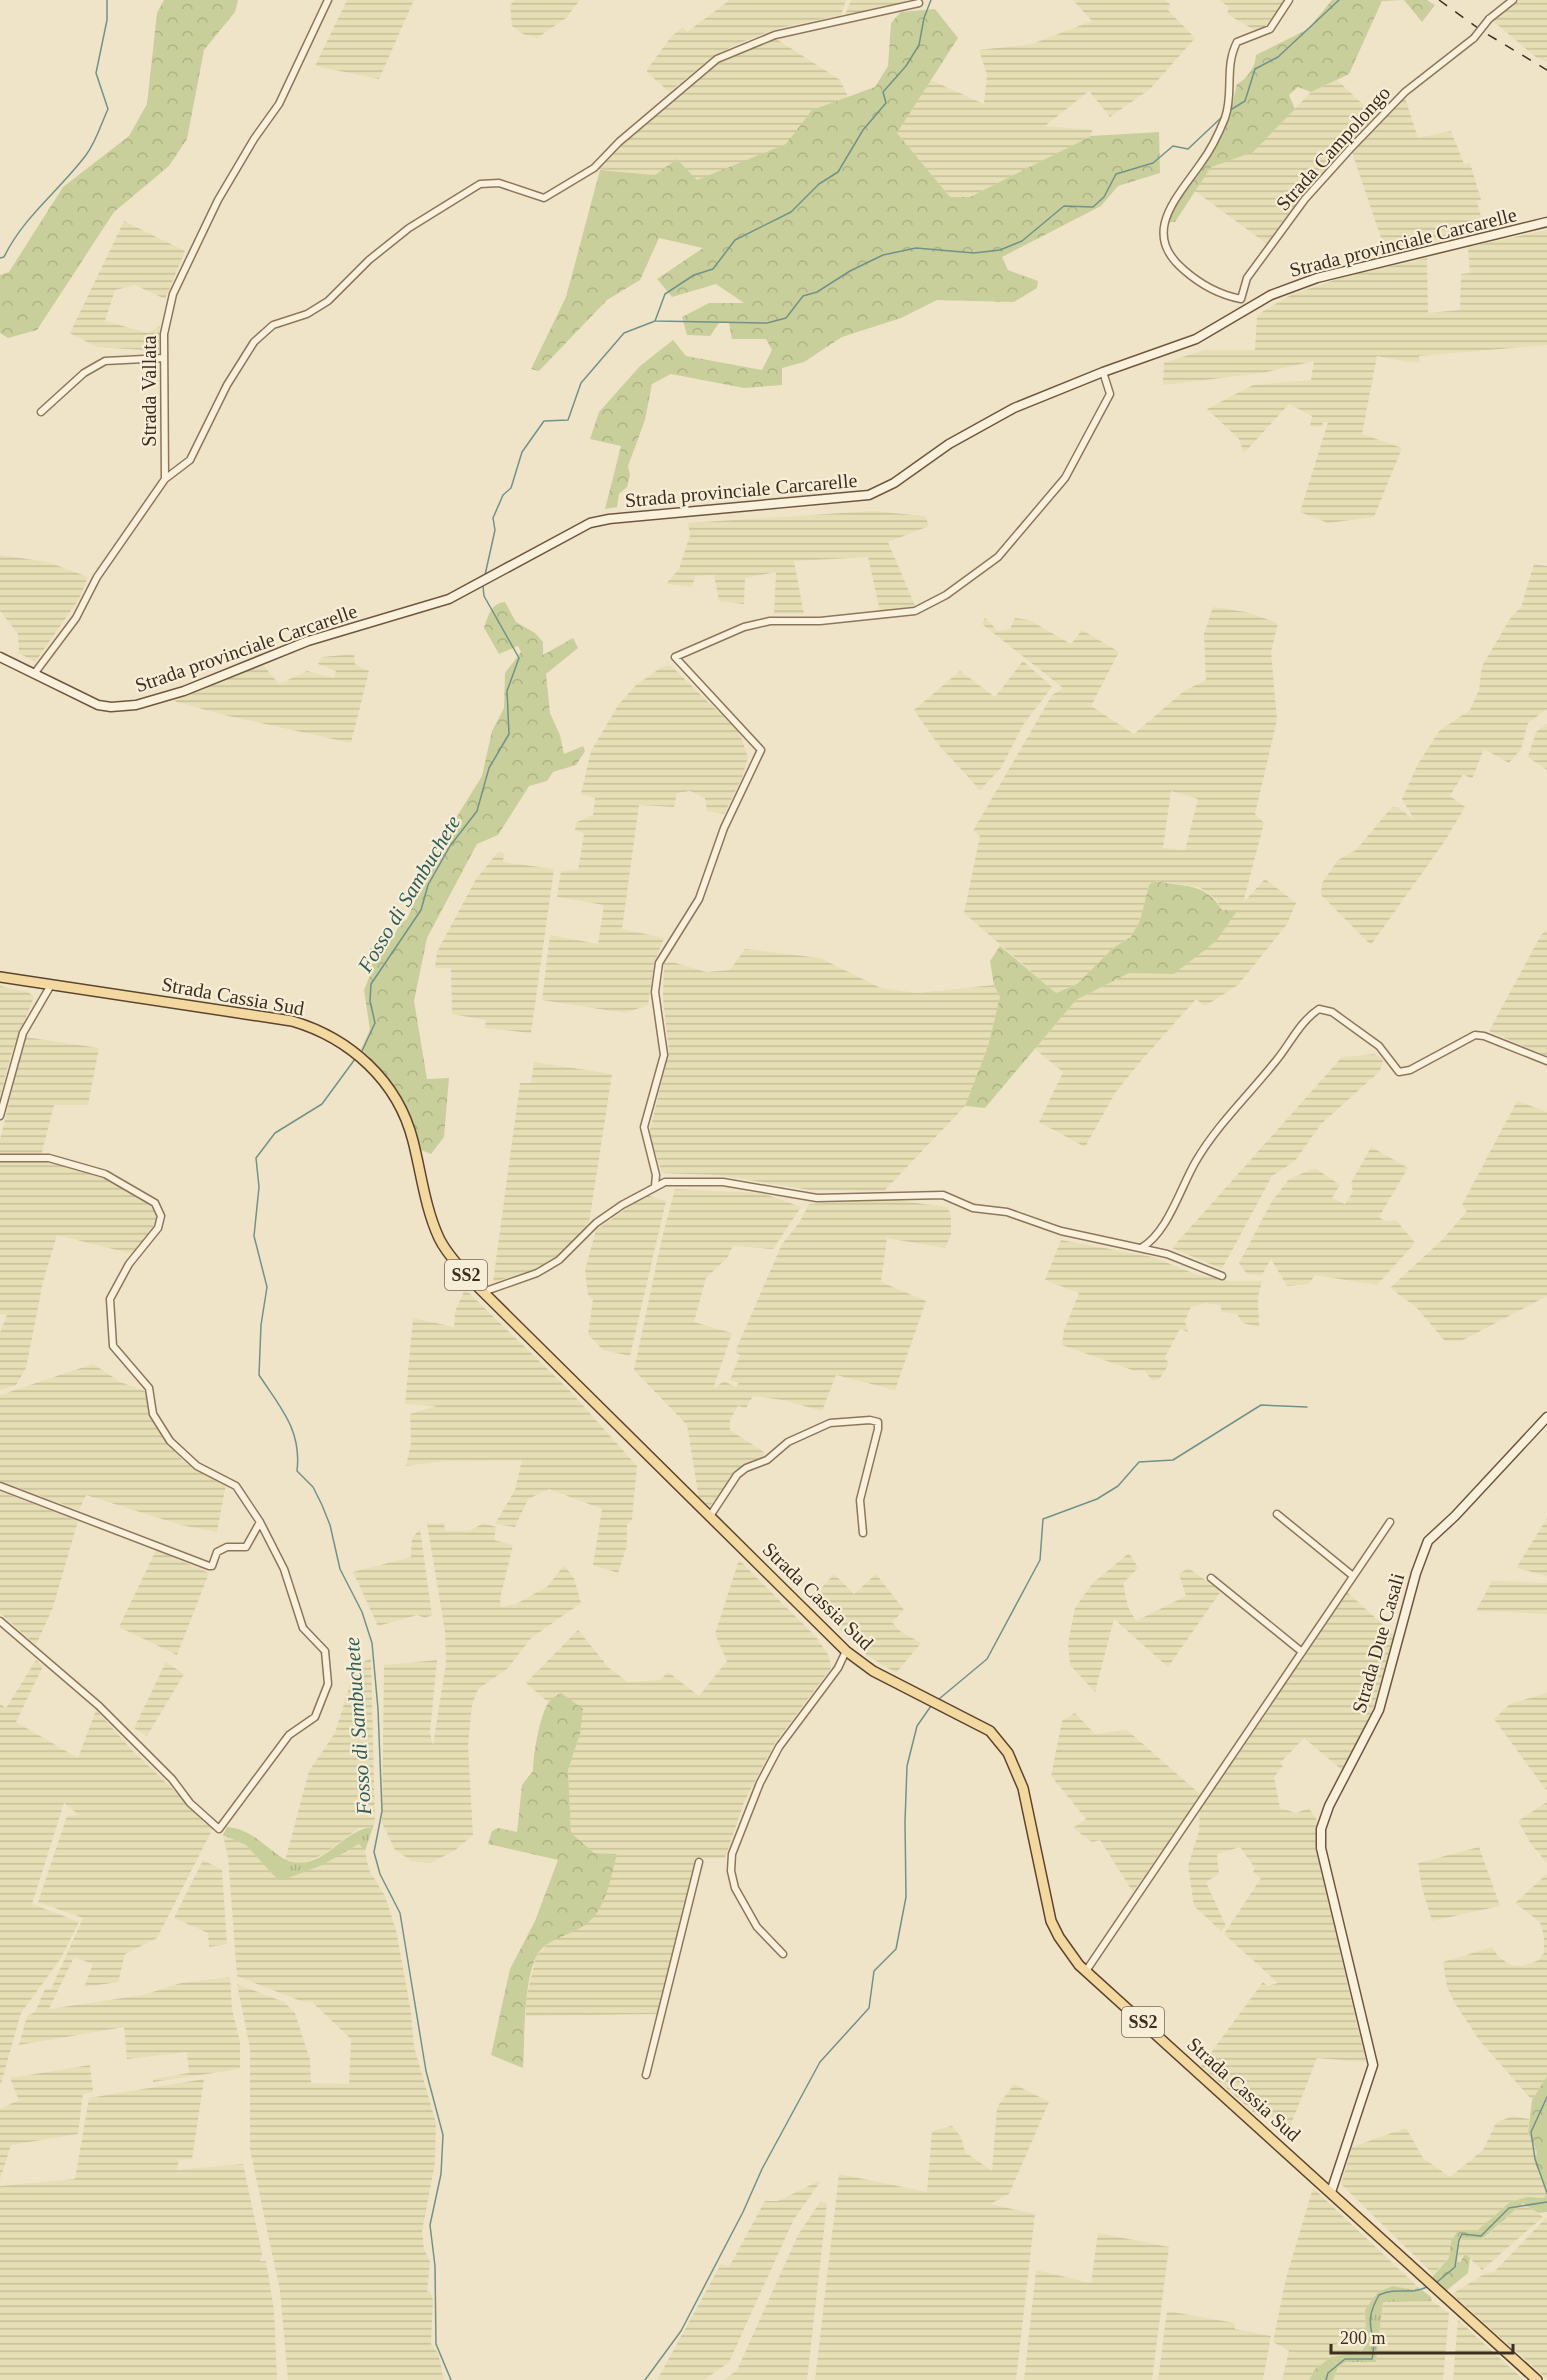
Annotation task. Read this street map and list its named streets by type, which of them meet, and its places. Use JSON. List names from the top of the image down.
{
  "streets": {
    "main road": [
      "Strada provinciale Carcarelle",
      "Strada Cassia Sud",
      "SS2",
      "Strada Due Casali"
    ],
    "street": ["Strada Campolongo", "Strada Vallata"]
  },
  "crossings": [
    ["Strada Cassia Sud", "Strada Due Casali"]
  ],
  "water": ["Fosso di Sambuchete"],
  "scale_bar": "200 m"
}
